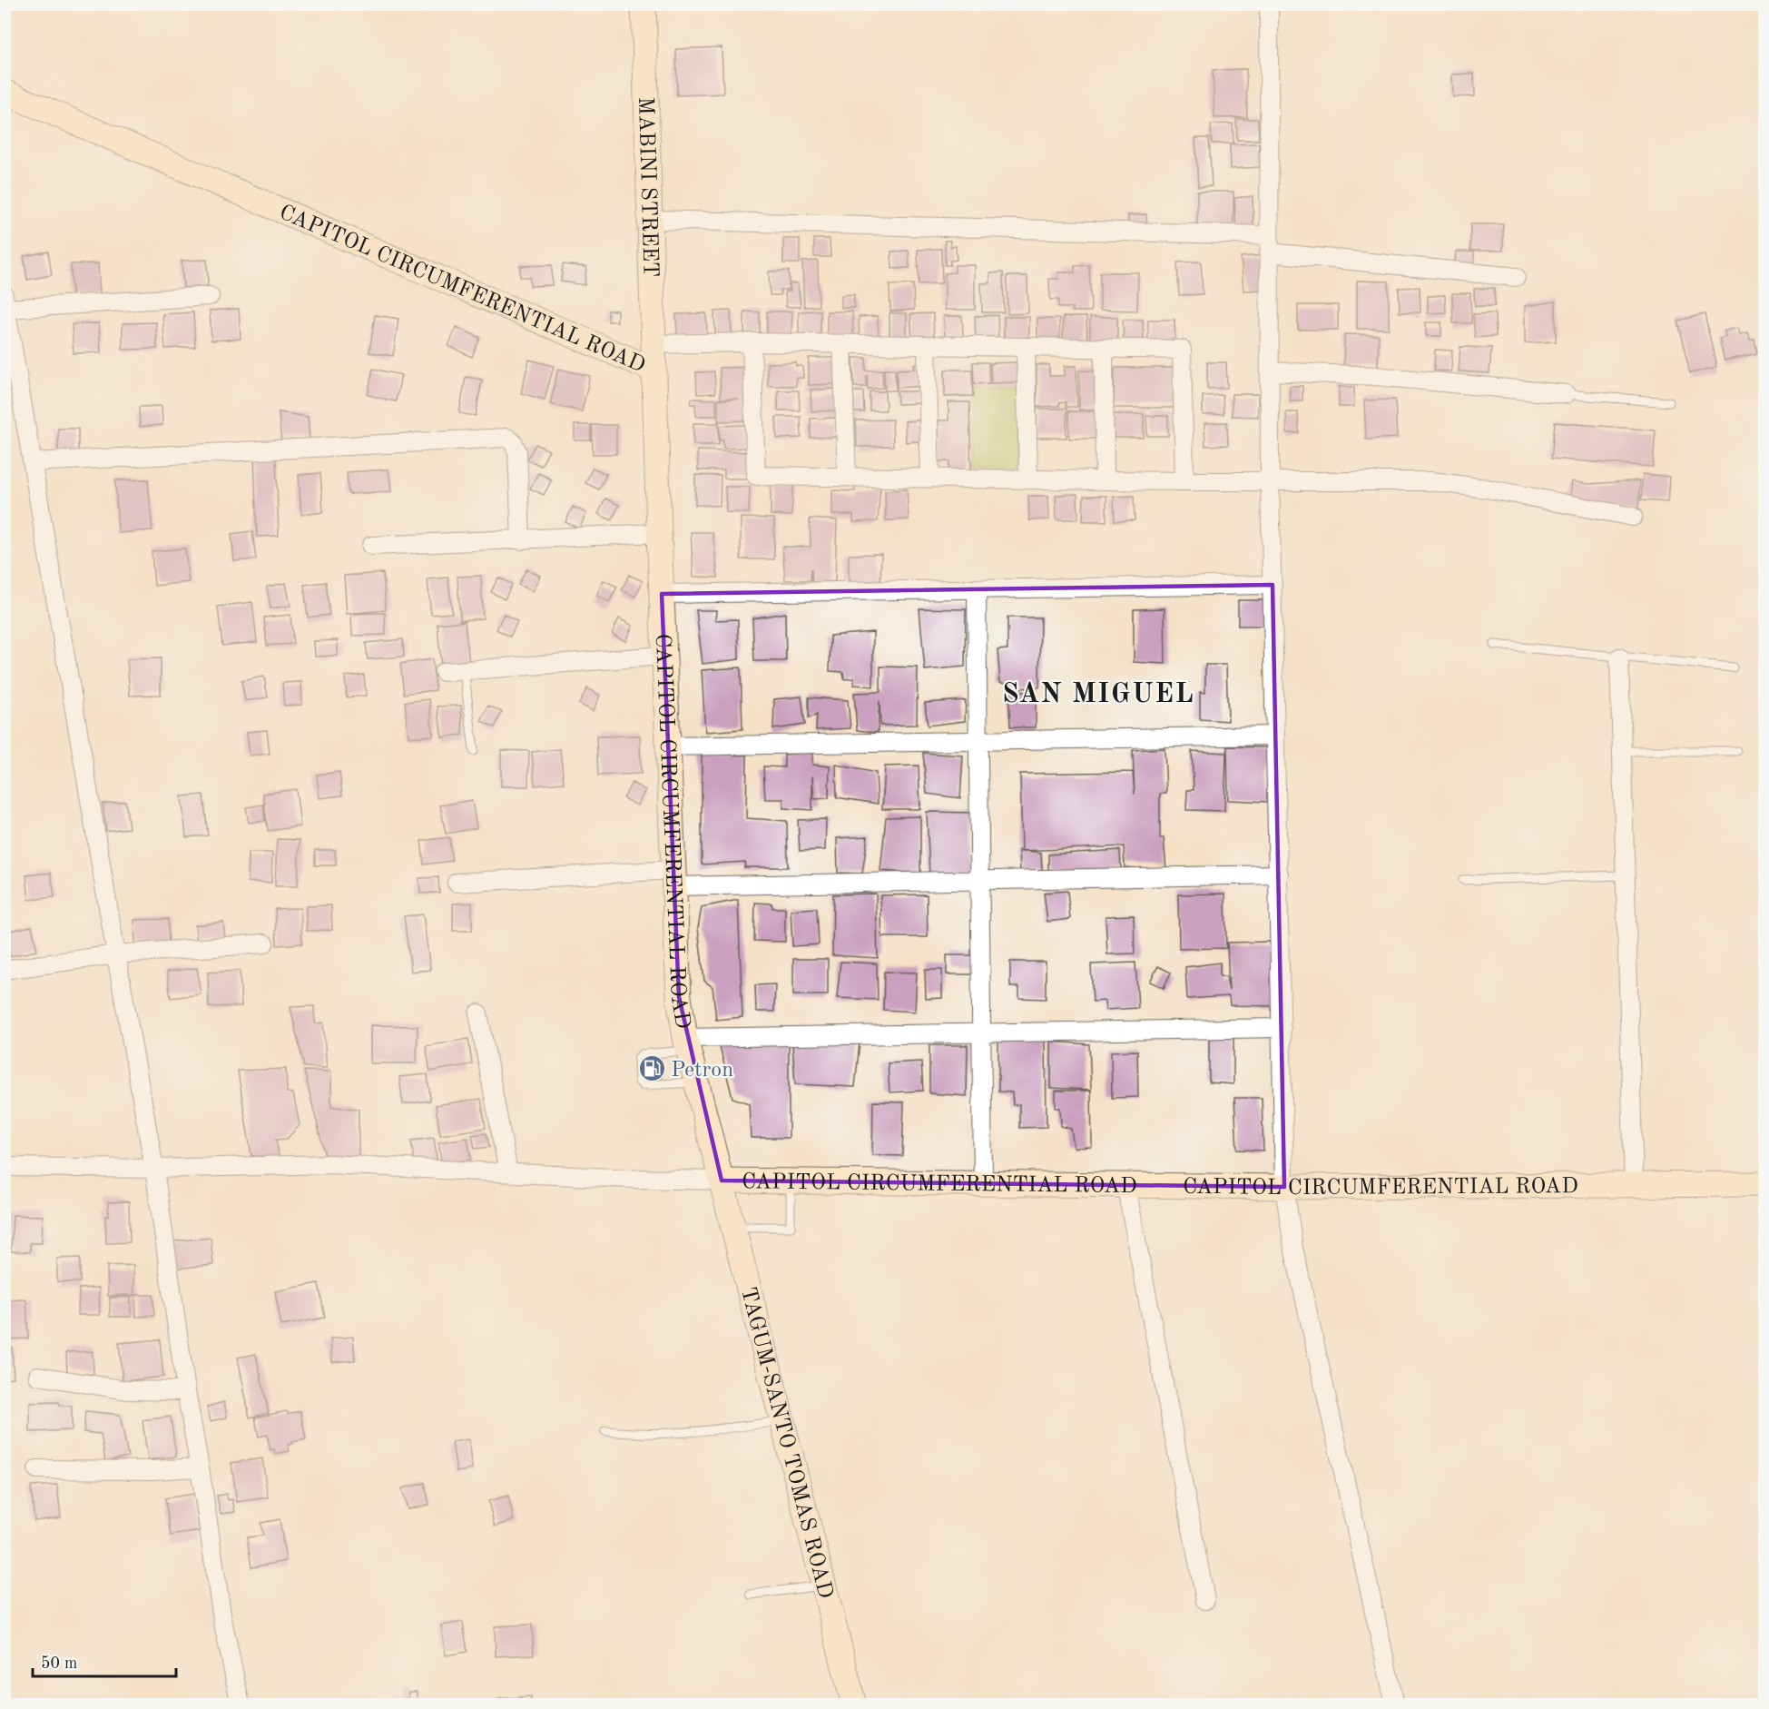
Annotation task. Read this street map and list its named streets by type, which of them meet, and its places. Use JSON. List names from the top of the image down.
{
  "streets": {
    "main road": ["MABINI STREET", "CAPITOL CIRCUMFERENTIAL ROAD", "TAGUM-SANTO TOMAS ROAD"]
  },
  "crossings": [
    ["MABINI STREET", "CAPITOL CIRCUMFERENTIAL ROAD"],
    ["CAPITOL CIRCUMFERENTIAL ROAD", "TAGUM-SANTO TOMAS ROAD"]
  ],
  "districts": ["SAN MIGUEL"],
  "places": {
    "fuel station": ["Petron"]
  },
  "scale_bar": "50 m"
}
